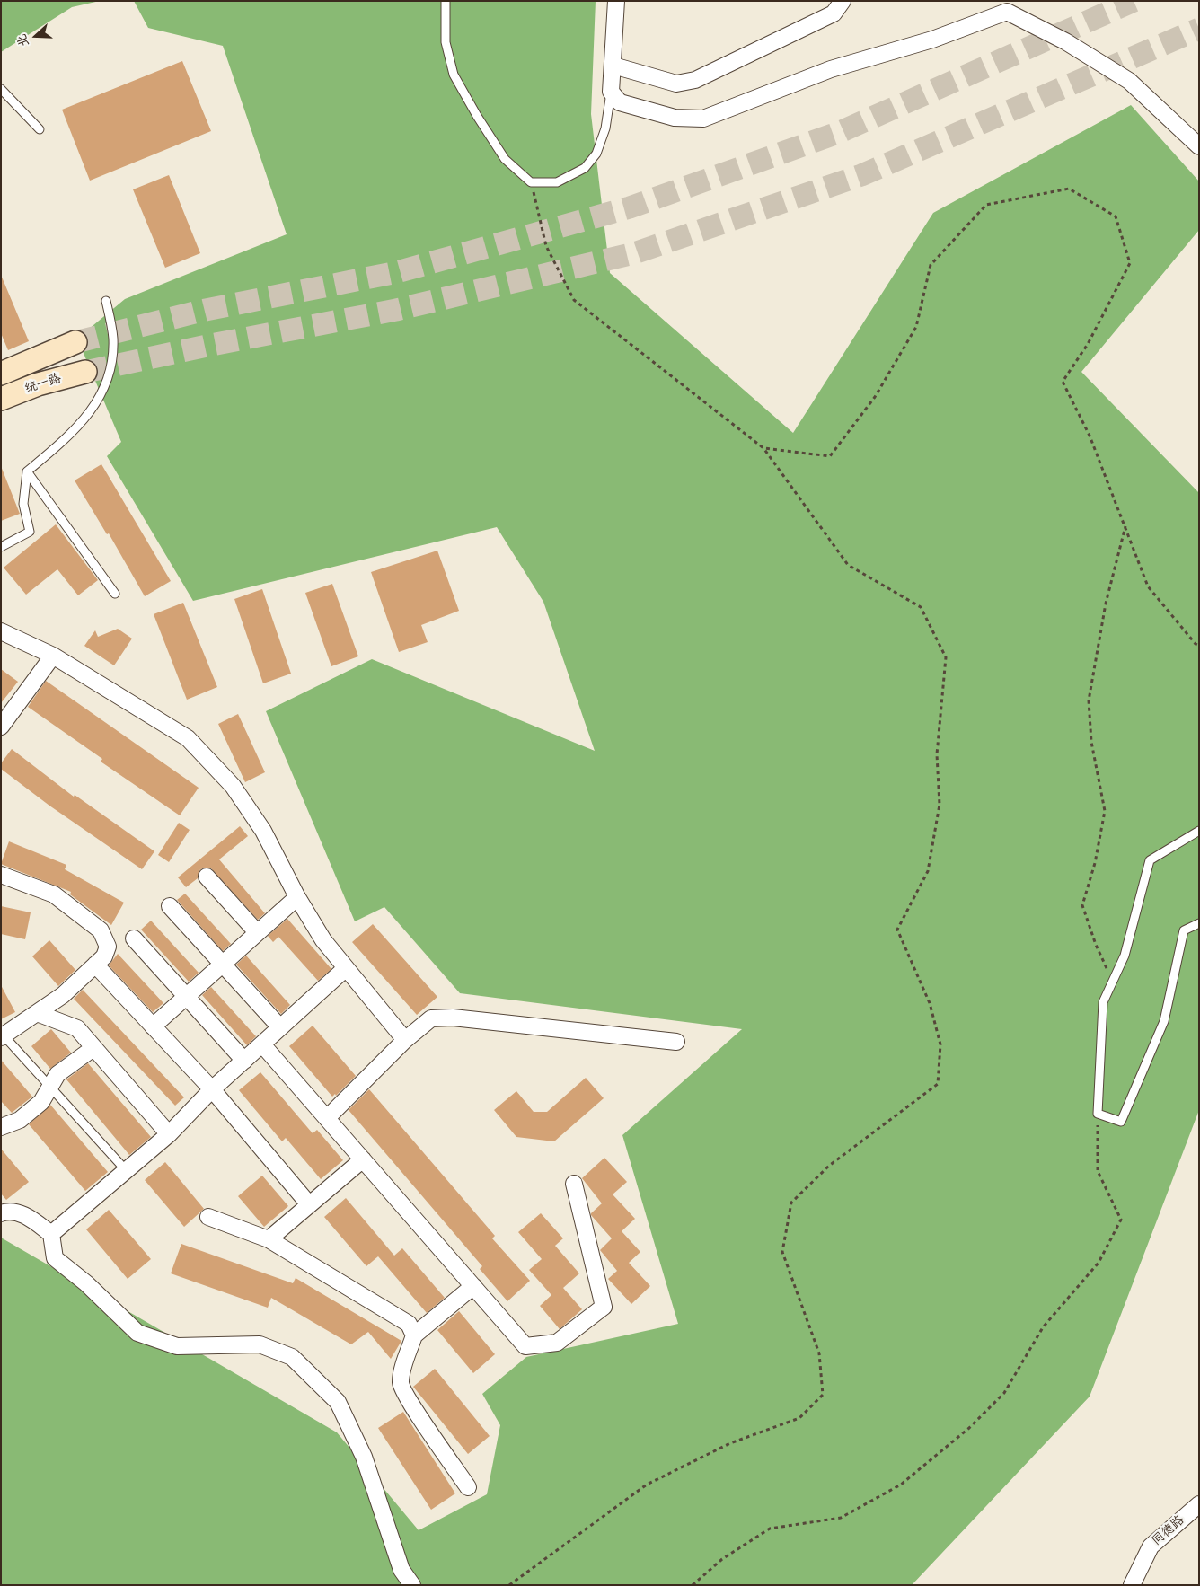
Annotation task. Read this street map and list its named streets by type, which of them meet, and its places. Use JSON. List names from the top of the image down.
{
  "streets": {
    "main road": ["统一路"],
    "street": ["同德路"]
  },
  "north": "left"
}
